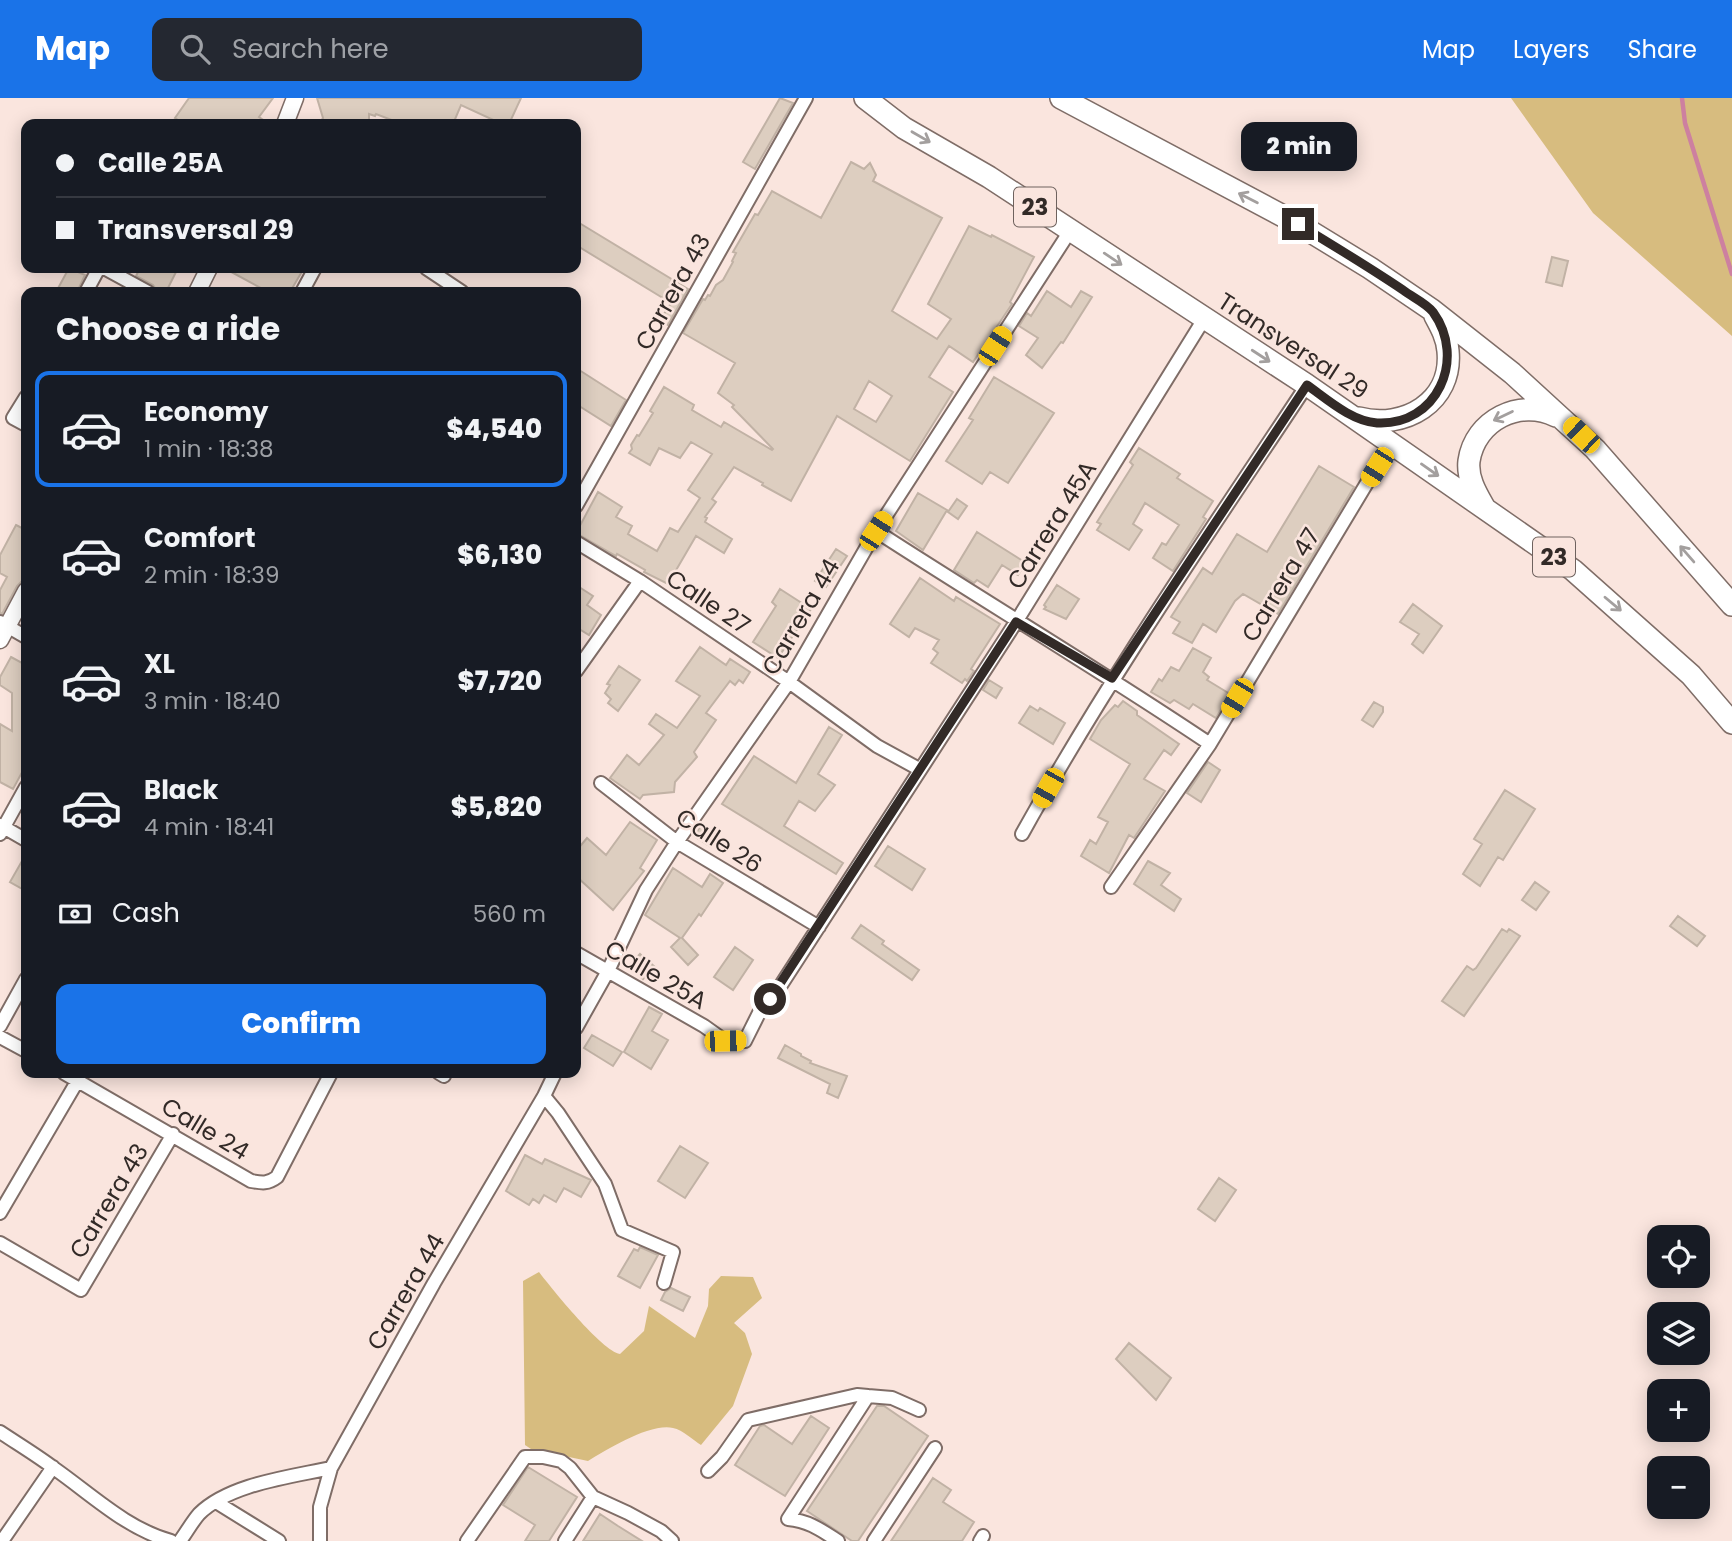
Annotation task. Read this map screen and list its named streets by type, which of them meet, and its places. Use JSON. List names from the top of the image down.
{
  "streets": {
    "highway": ["23", "Transversal 29"],
    "street": [
      "Carrera 43",
      "Carrera 45A",
      "Carrera 47",
      "Calle 27",
      "Carrera 44",
      "Calle 26",
      "Calle 25A",
      "Calle 24"
    ]
  },
  "crossings": [
    ["Carrera 43", "Calle 24"],
    ["Transversal 29", "Carrera 45A"],
    ["Transversal 29", "Carrera 47"],
    ["Transversal 29", "Carrera 44"],
    ["Carrera 45A", "Calle 27"],
    ["Carrera 45A", "Calle 26"],
    ["Carrera 45A", "Calle 25A"],
    ["Calle 27", "Carrera 44"],
    ["Carrera 44", "Calle 26"],
    ["Carrera 44", "Calle 25A"],
    ["Calle 26", "Calle 25A"]
  ],
  "page": {
    "header": "Map",
    "search": "Search here",
    "nav": ["Map", "Layers", "Share"],
    "banner": ["Calle 25A", "Transversal 29"],
    "bubble": "2 min",
    "heading": "Choose a ride",
    "list": [
      {
        "name": "Economy",
        "note": "1 min · 18:38",
        "value": "$4,540"
      },
      {
        "name": "Comfort",
        "note": "2 min · 18:39",
        "value": "$6,130"
      },
      {
        "name": "XL",
        "note": "3 min · 18:40",
        "value": "$7,720"
      },
      {
        "name": "Black",
        "note": "4 min · 18:41",
        "value": "$5,820"
      }
    ],
    "pay": ["Cash", "560 m"],
    "buttons": "Confirm",
    "map_buttons": ["+", "−"]
  }
}
